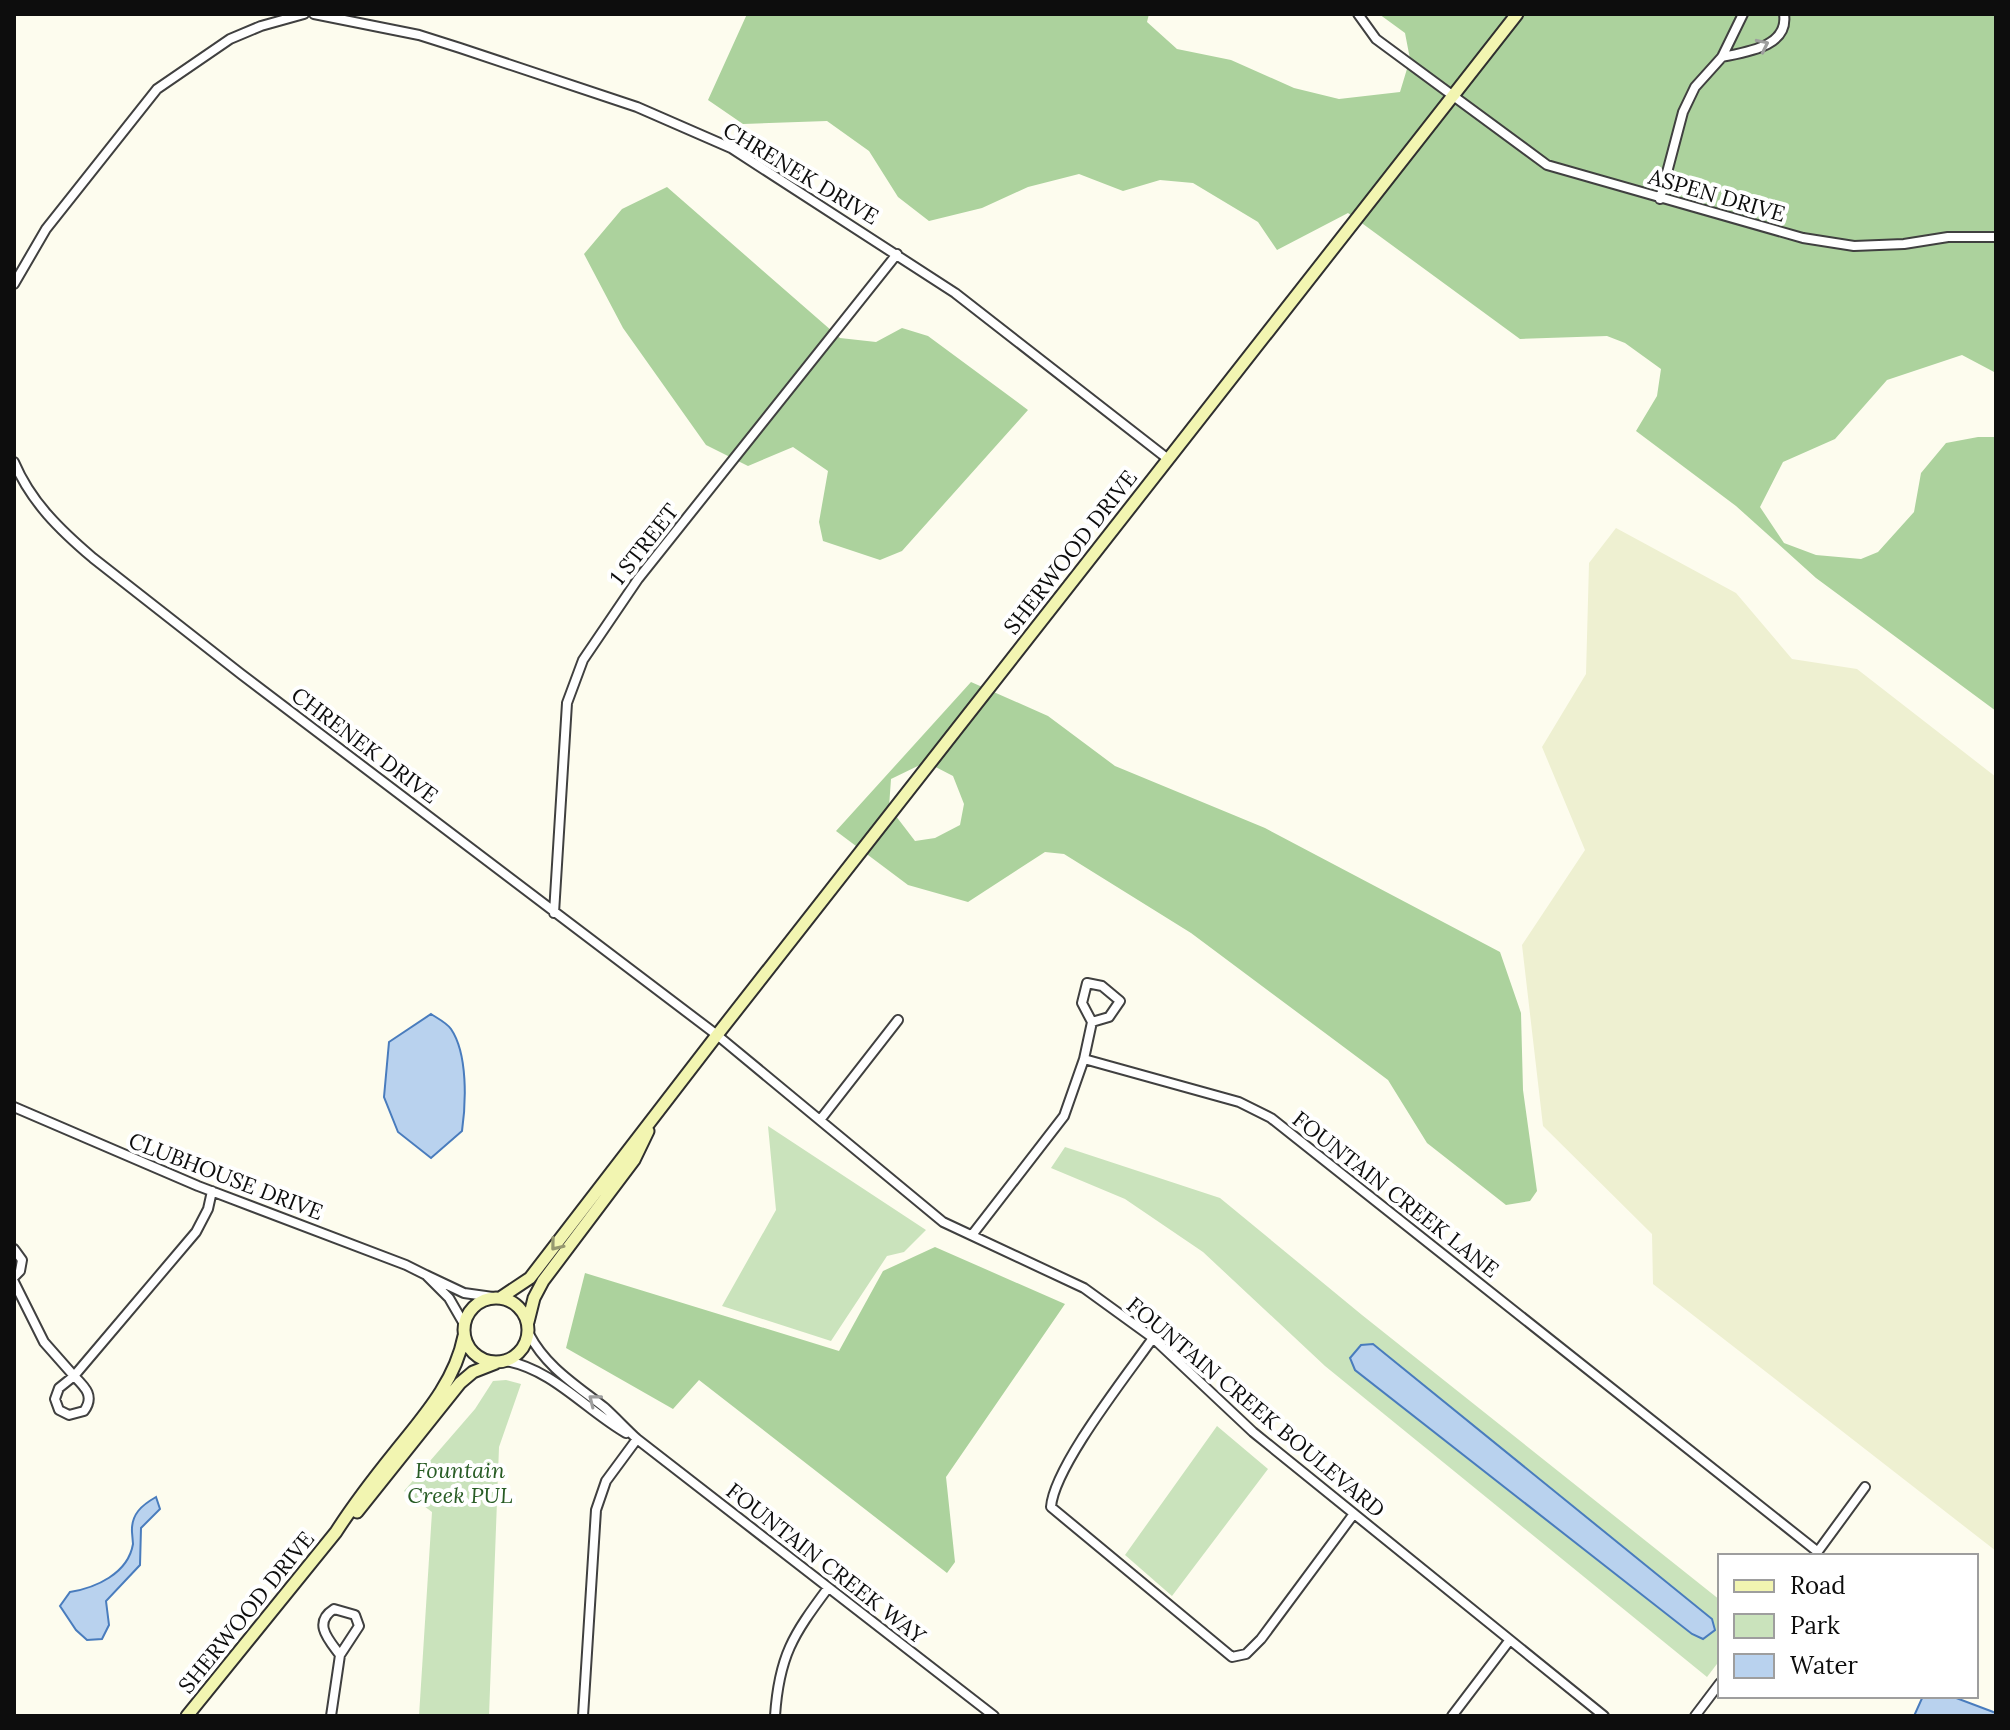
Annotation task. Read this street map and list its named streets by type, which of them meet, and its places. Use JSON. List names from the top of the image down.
{
  "streets": {
    "street": [
      "CHRENEK DRIVE",
      "ASPEN DRIVE",
      "1 STREET",
      "SHERWOOD DRIVE",
      "CLUBHOUSE DRIVE",
      "FOUNTAIN CREEK LANE",
      "FOUNTAIN CREEK BOULEVARD",
      "FOUNTAIN CREEK WAY"
    ]
  },
  "crossings": [
    ["CHRENEK DRIVE", "1 STREET"],
    ["CHRENEK DRIVE", "SHERWOOD DRIVE"],
    ["CHRENEK DRIVE", "FOUNTAIN CREEK BOULEVARD"],
    ["ASPEN DRIVE", "SHERWOOD DRIVE"],
    ["SHERWOOD DRIVE", "CLUBHOUSE DRIVE"],
    ["SHERWOOD DRIVE", "FOUNTAIN CREEK BOULEVARD"],
    ["SHERWOOD DRIVE", "FOUNTAIN CREEK WAY"],
    ["CLUBHOUSE DRIVE", "FOUNTAIN CREEK WAY"]
  ],
  "parks": ["Fountain Creek PUL"],
  "legend": ["Road", "Park", "Water"]
}
